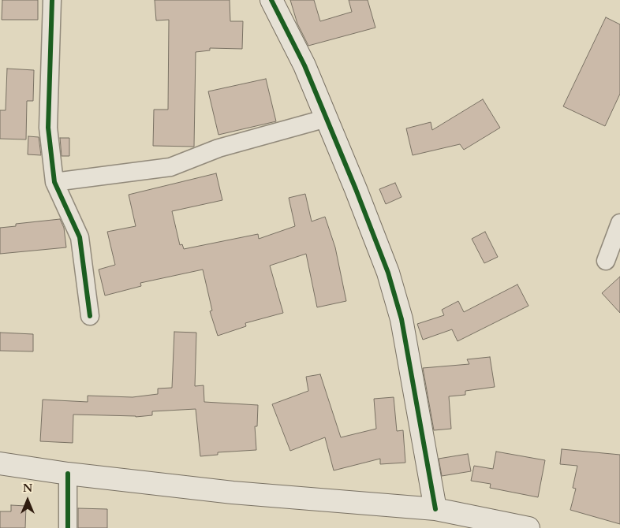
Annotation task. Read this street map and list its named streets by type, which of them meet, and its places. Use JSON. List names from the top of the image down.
{
  "north": "top"
}
